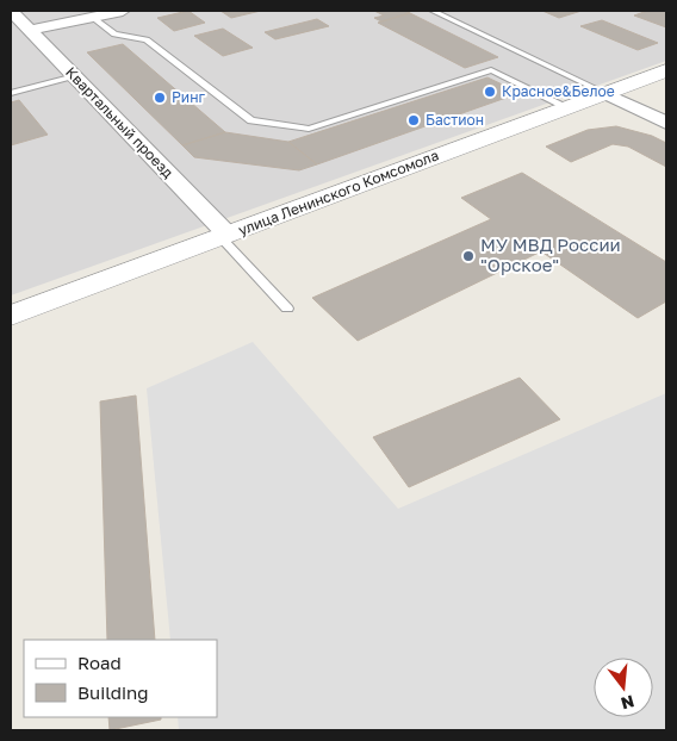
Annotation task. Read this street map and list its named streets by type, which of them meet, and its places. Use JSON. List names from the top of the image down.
{
  "streets": {
    "street": ["Квартальный проезд", "улица Ленинского Комсомола"]
  },
  "crossings": [
    ["Квартальный проезд", "улица Ленинского Комсомола"]
  ],
  "places": [
    "Красное&Белое",
    "Ринг",
    "Бастион",
    "МУ МВД России \"Орское\""
  ],
  "legend": ["Road", "Building"],
  "north": "bottom"
}
